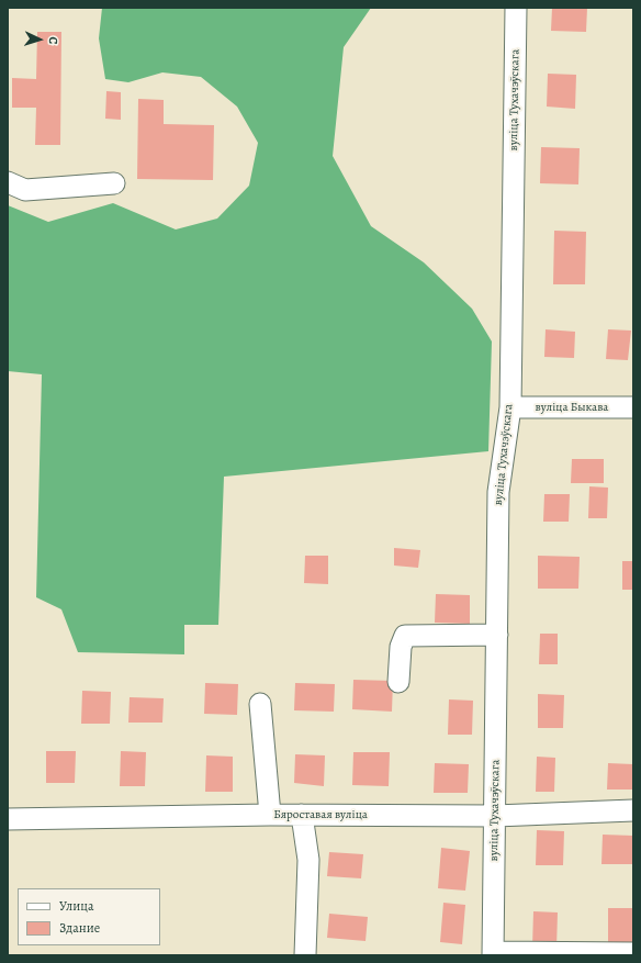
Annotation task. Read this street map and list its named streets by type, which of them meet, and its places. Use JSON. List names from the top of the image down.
{
  "streets": {
    "street": ["вуліца Тухачэўскага", "вуліца Быкава", "Бяроставая вуліца"]
  },
  "crossings": [
    ["вуліца Тухачэўскага", "вуліца Быкава"],
    ["вуліца Тухачэўскага", "Бяроставая вуліца"]
  ],
  "legend": ["Улица", "Здание"],
  "north": "right"
}
